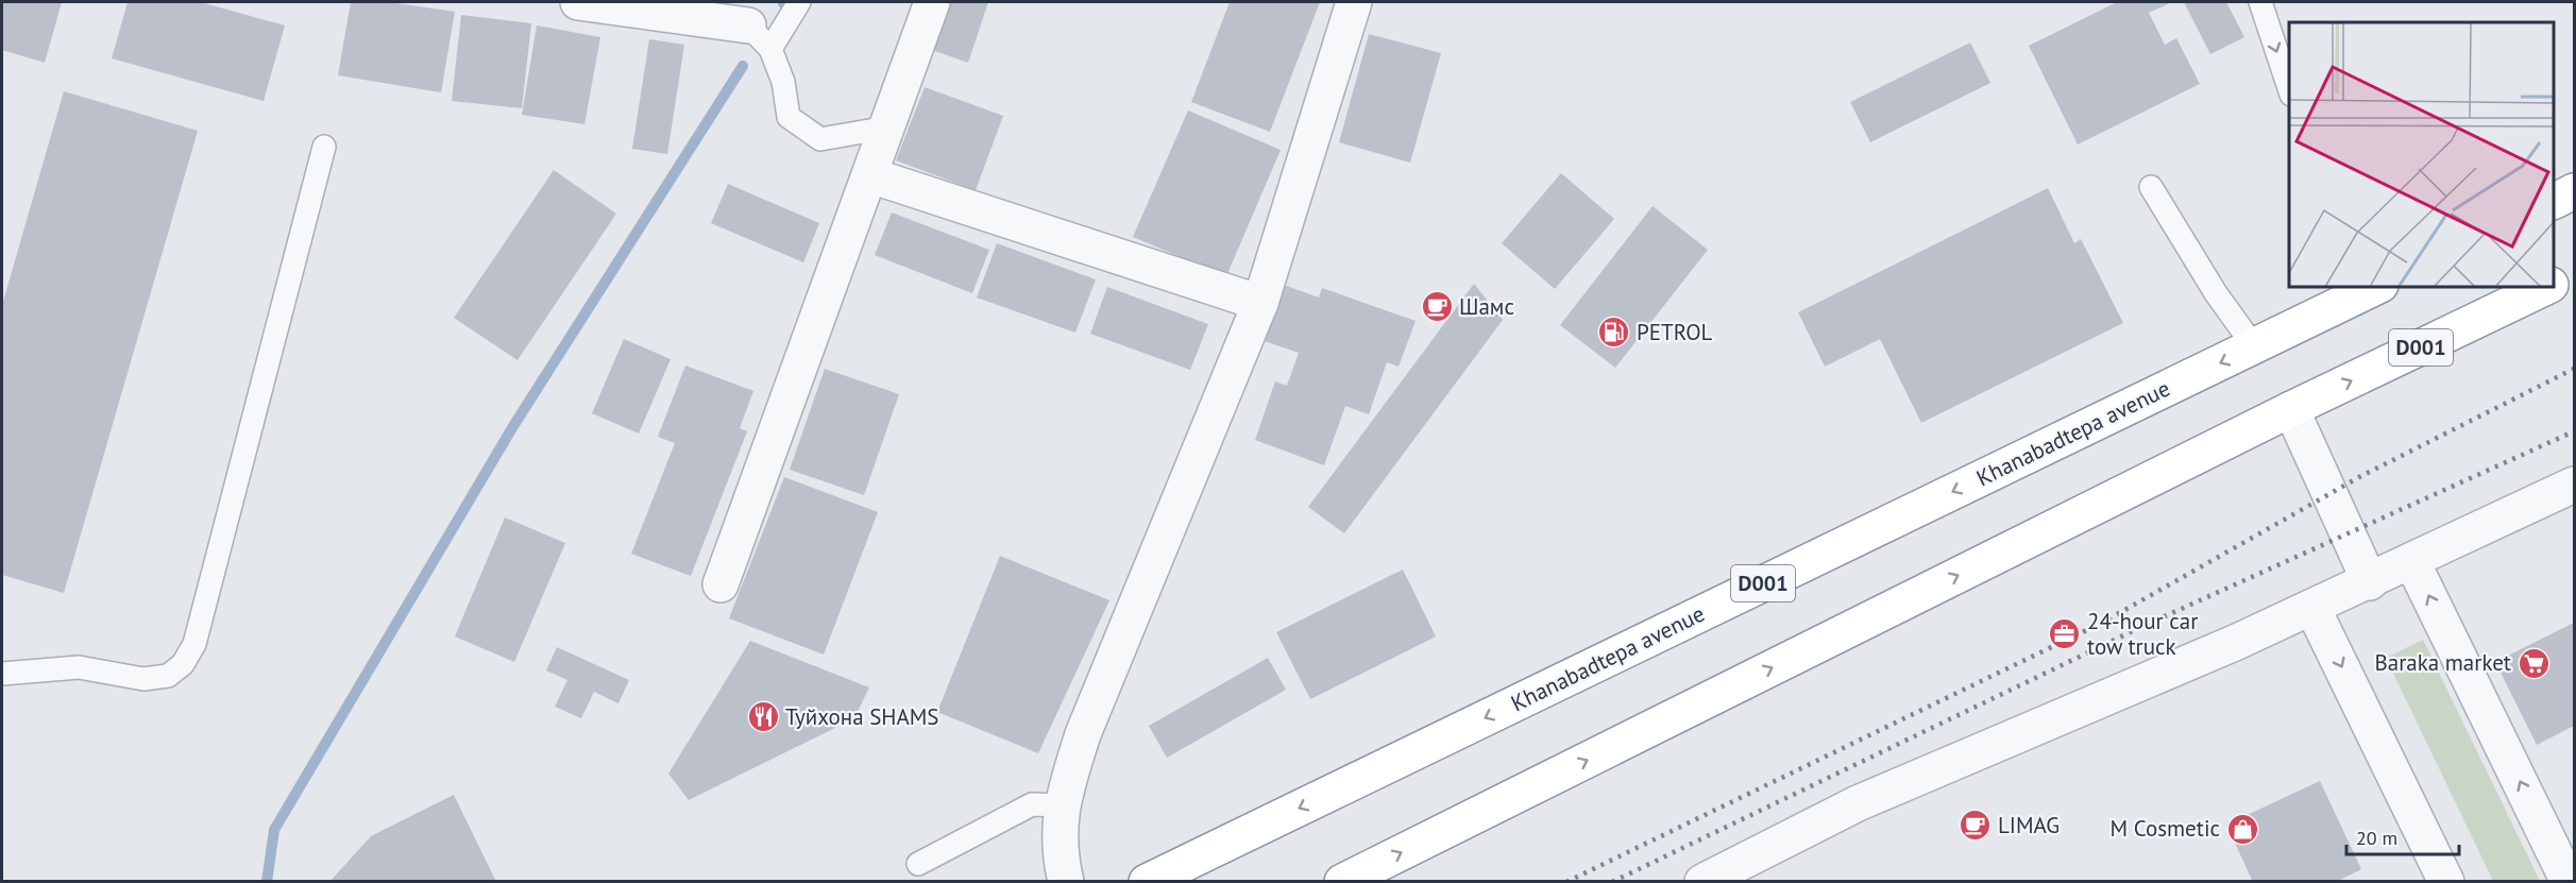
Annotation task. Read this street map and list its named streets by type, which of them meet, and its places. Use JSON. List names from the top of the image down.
{
  "streets": {
    "highway": ["D001", "Khanabadtepa avenue"]
  },
  "places": {
    "cafe": ["Шамс", "LIMAG"],
    "fuel station": ["PETROL"],
    "office": ["24-hour car tow truck"],
    "supermarket": ["Baraka market"],
    "restaurant": ["Туйхона SHAMS"],
    "shop": ["M Cosmetic"]
  },
  "scale_bar": "20 m"
}
